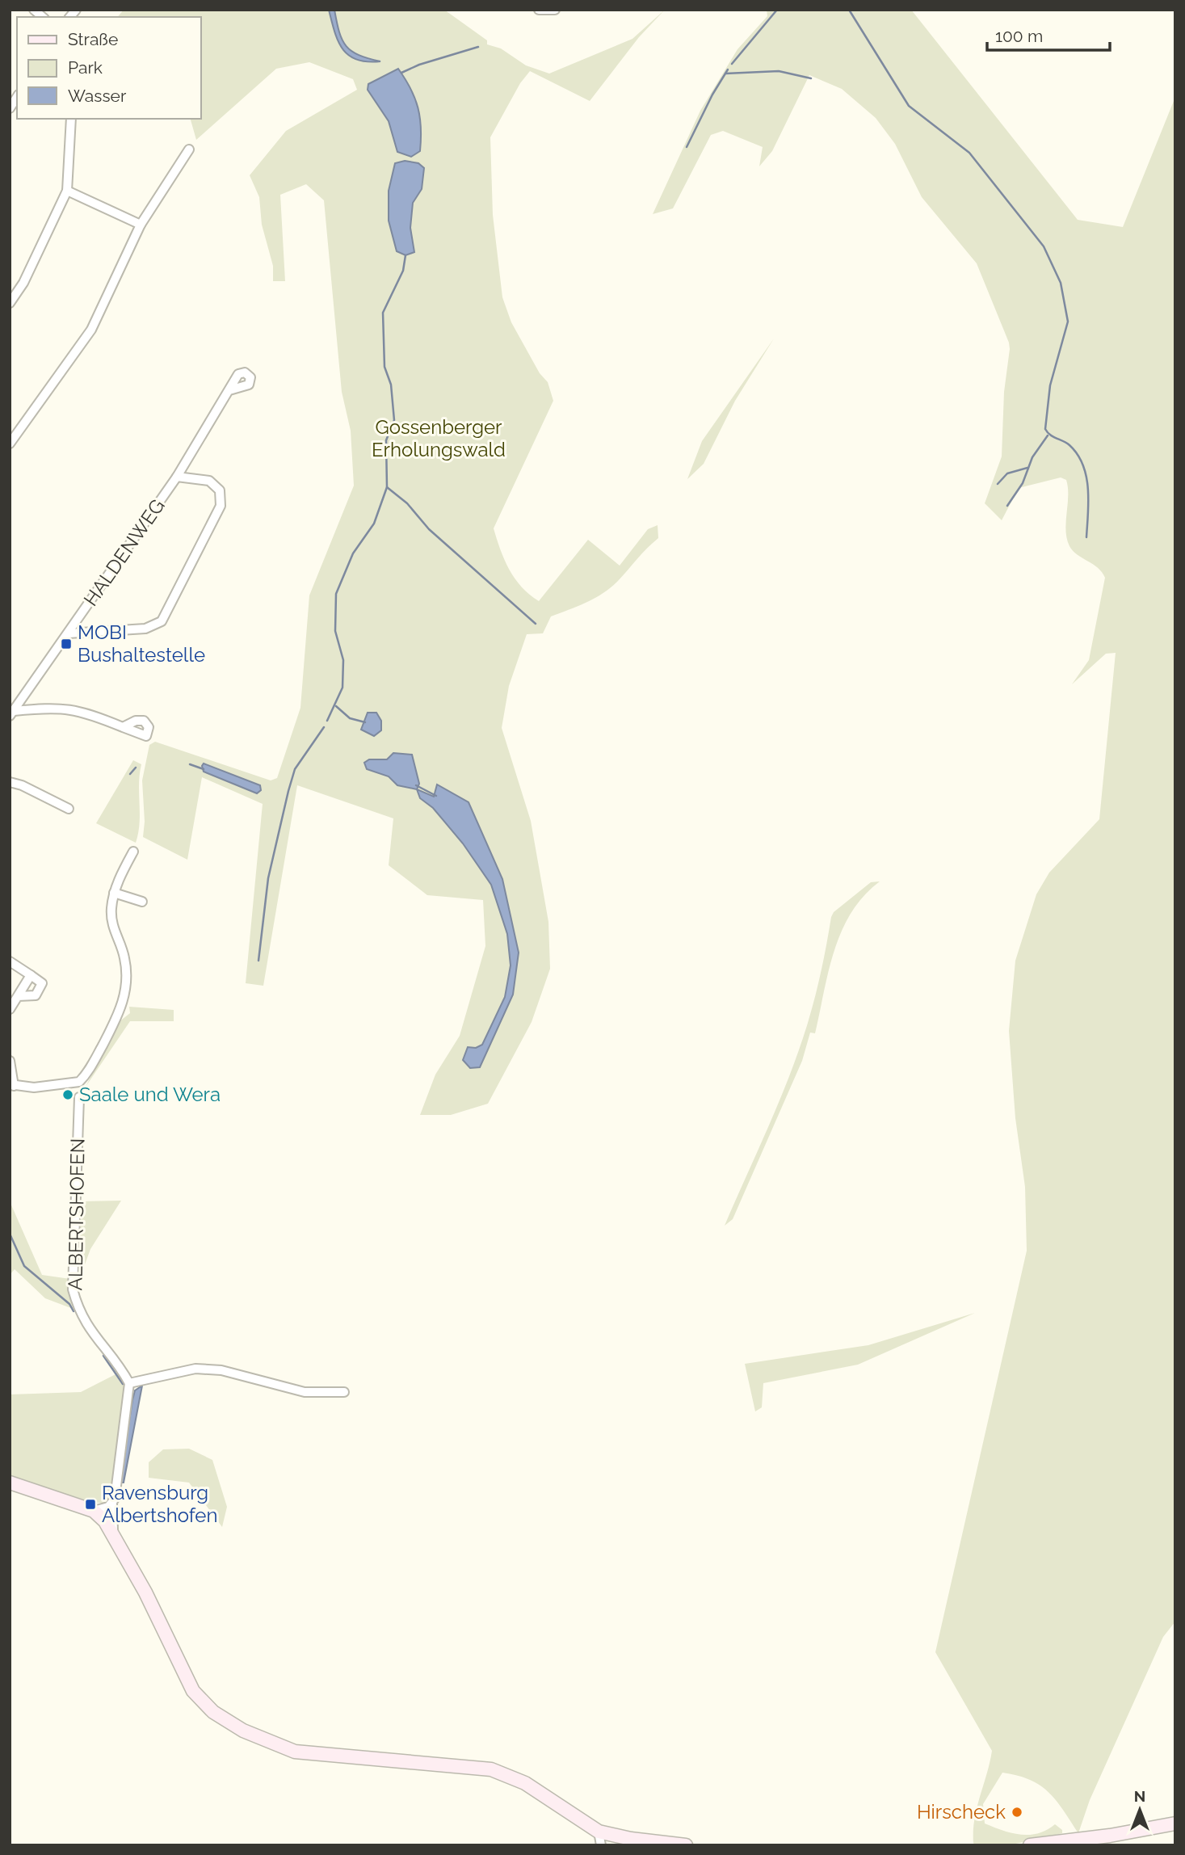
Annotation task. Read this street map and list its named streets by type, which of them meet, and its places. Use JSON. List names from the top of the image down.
{
  "streets": {
    "street": ["HALDENWEG", "ALBERTSHOFEN"]
  },
  "parks": ["Gossenberger Erholungswald"],
  "places": {
    "transit": ["MOBI Bushaltestelle", "Ravensburg Albertshofen"],
    "other": ["Saale und Wera", "Hirscheck"]
  },
  "legend": ["Straße", "Park", "Wasser"],
  "scale_bar": "100 m",
  "north": "top"
}
